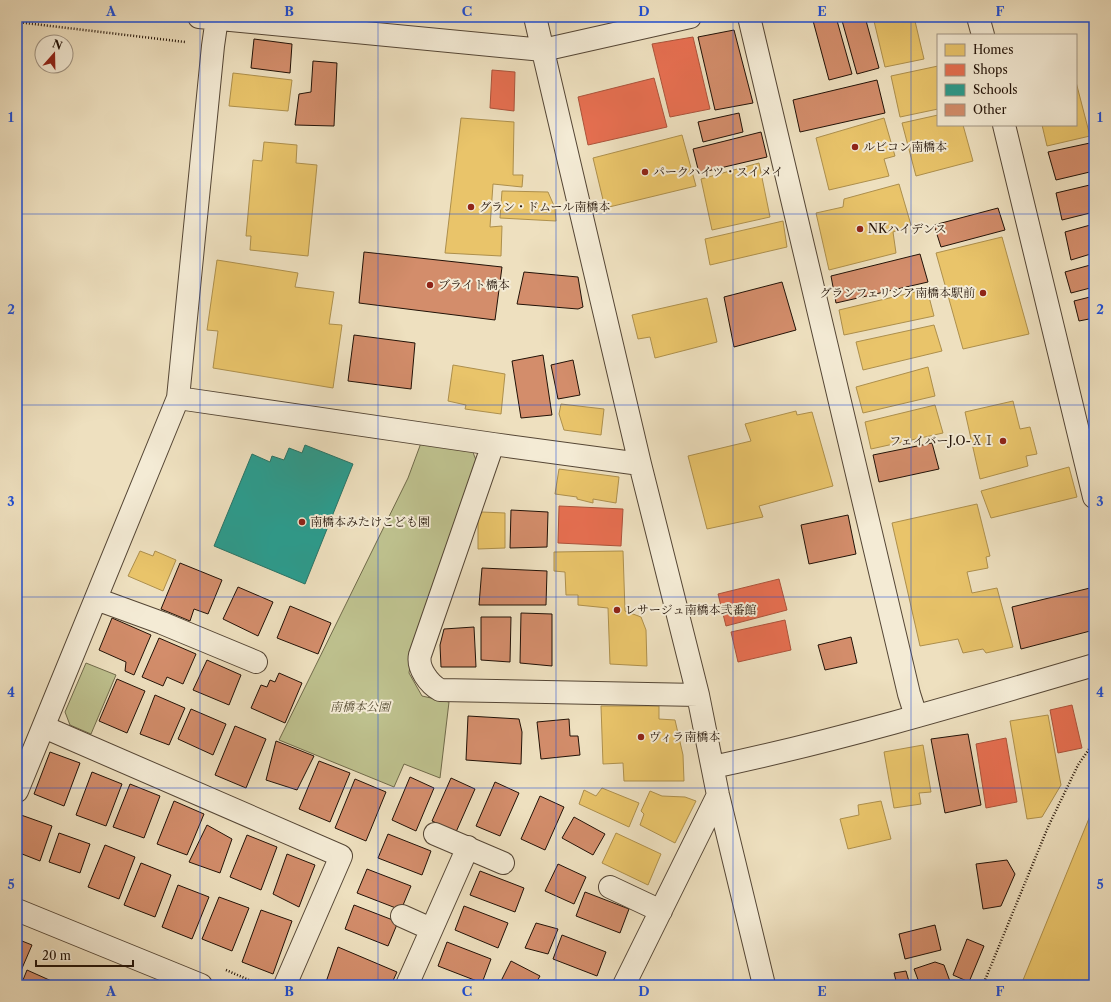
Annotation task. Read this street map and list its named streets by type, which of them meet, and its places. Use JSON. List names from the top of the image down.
{
  "parks": ["南橋本公園"],
  "places": [
    "ルビコン南橋本",
    "パークハイツ・スイメイ",
    "グラン・ドムール南橋本",
    "NKハイデンス",
    "ブライト橋本",
    "グランフェリシア南橋本駅前",
    "フェイバーJ.O-ⅩⅠ",
    "南橋本みたけこども園",
    "レサージュ南橋本弐番館",
    "ヴィラ南橋本"
  ],
  "legend": [
    "Homes",
    "Shops",
    "Schools",
    "Other"
  ],
  "scale_bar": "20 m",
  "north": "top",
  "grid": {
    "columns": [
      "A",
      "B",
      "C",
      "D",
      "E",
      "F"
    ],
    "rows": [
      "1",
      "2",
      "3",
      "4",
      "5"
    ]
  }
}
